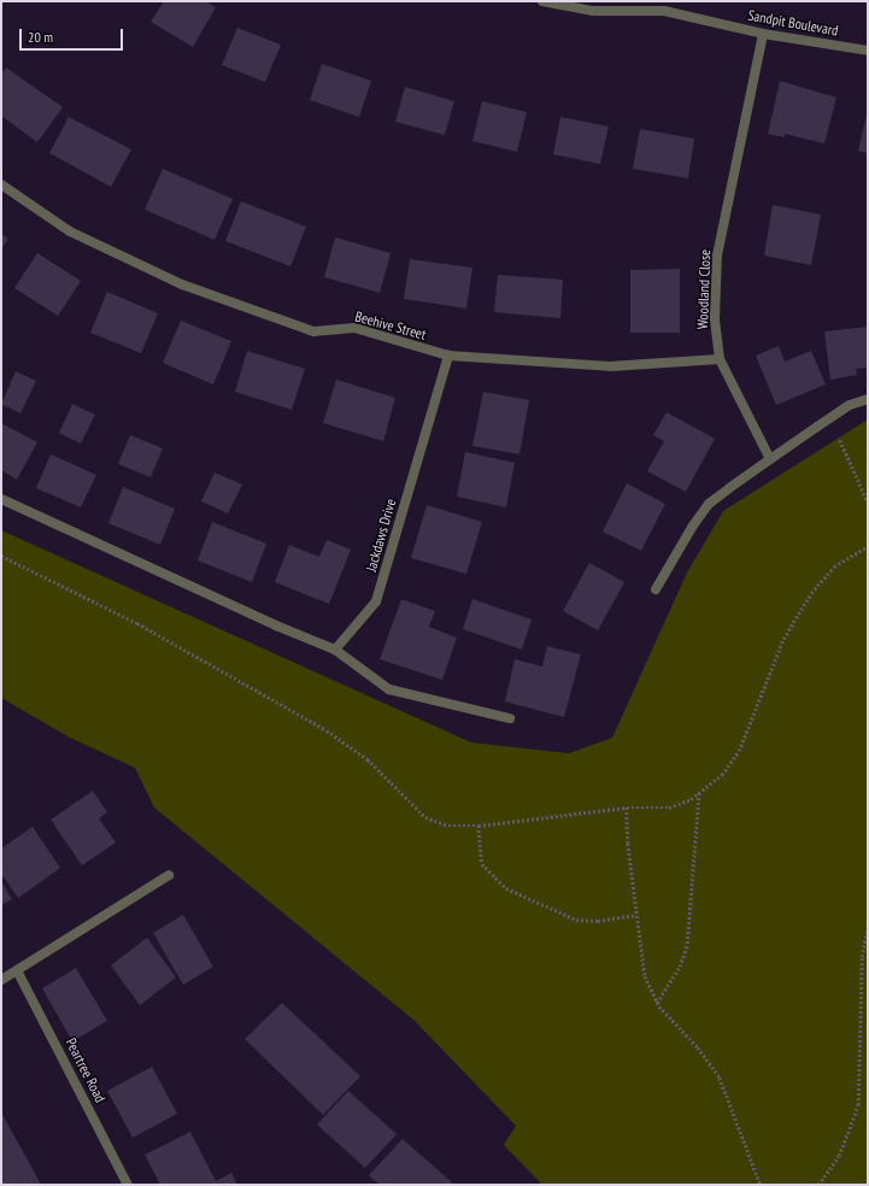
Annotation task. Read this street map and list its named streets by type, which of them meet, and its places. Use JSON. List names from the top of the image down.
{
  "streets": {
    "street": [
      "Sandpit Boulevard",
      "Woodland Close",
      "Beehive Street",
      "Jackdaws Drive",
      "Peartree Road"
    ]
  },
  "crossings": [
    ["Sandpit Boulevard", "Woodland Close"],
    ["Woodland Close", "Beehive Street"],
    ["Beehive Street", "Jackdaws Drive"]
  ],
  "scale_bar": "20 m"
}
